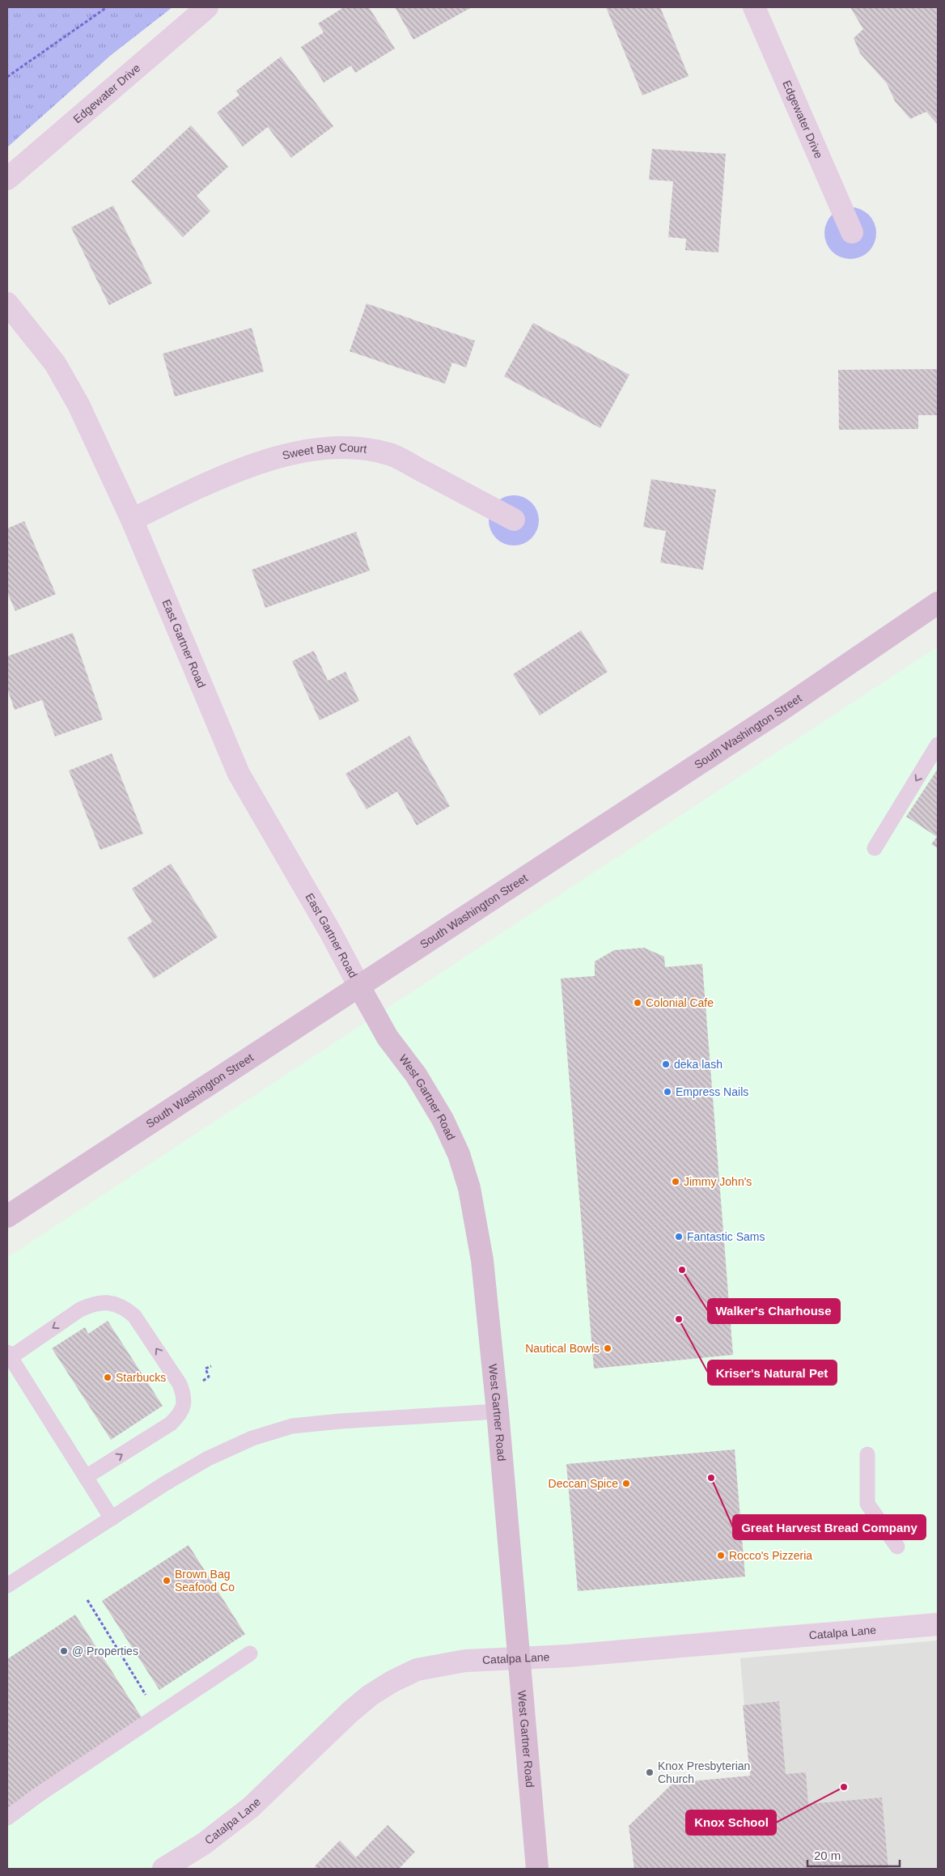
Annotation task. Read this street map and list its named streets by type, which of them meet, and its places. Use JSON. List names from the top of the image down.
{
  "streets": {
    "main road": ["South Washington Street", "West Gartner Road"],
    "street": [
      "Edgewater Drive",
      "Sweet Bay Court",
      "East Gartner Road",
      "Catalpa Lane"
    ]
  },
  "crossings": [
    ["Sweet Bay Court", "East Gartner Road"],
    ["East Gartner Road", "South Washington Street"],
    ["East Gartner Road", "West Gartner Road"],
    ["South Washington Street", "West Gartner Road"],
    ["West Gartner Road", "Catalpa Lane"]
  ],
  "places": [
    "Colonial Cafe",
    "deka lash",
    "Empress Nails",
    "Jimmy John's",
    "Fantastic Sams",
    "Walker's Charhouse",
    "Kriser's Natural Pet",
    "Nautical Bowls",
    "Starbucks",
    "Great Harvest Bread Company",
    "Deccan Spice",
    "Rocco's Pizzeria",
    "Brown Bag Seafood Co",
    "@ Properties",
    "Knox Presbyterian Church",
    "Knox School"
  ],
  "scale_bar": "20 m"
}
